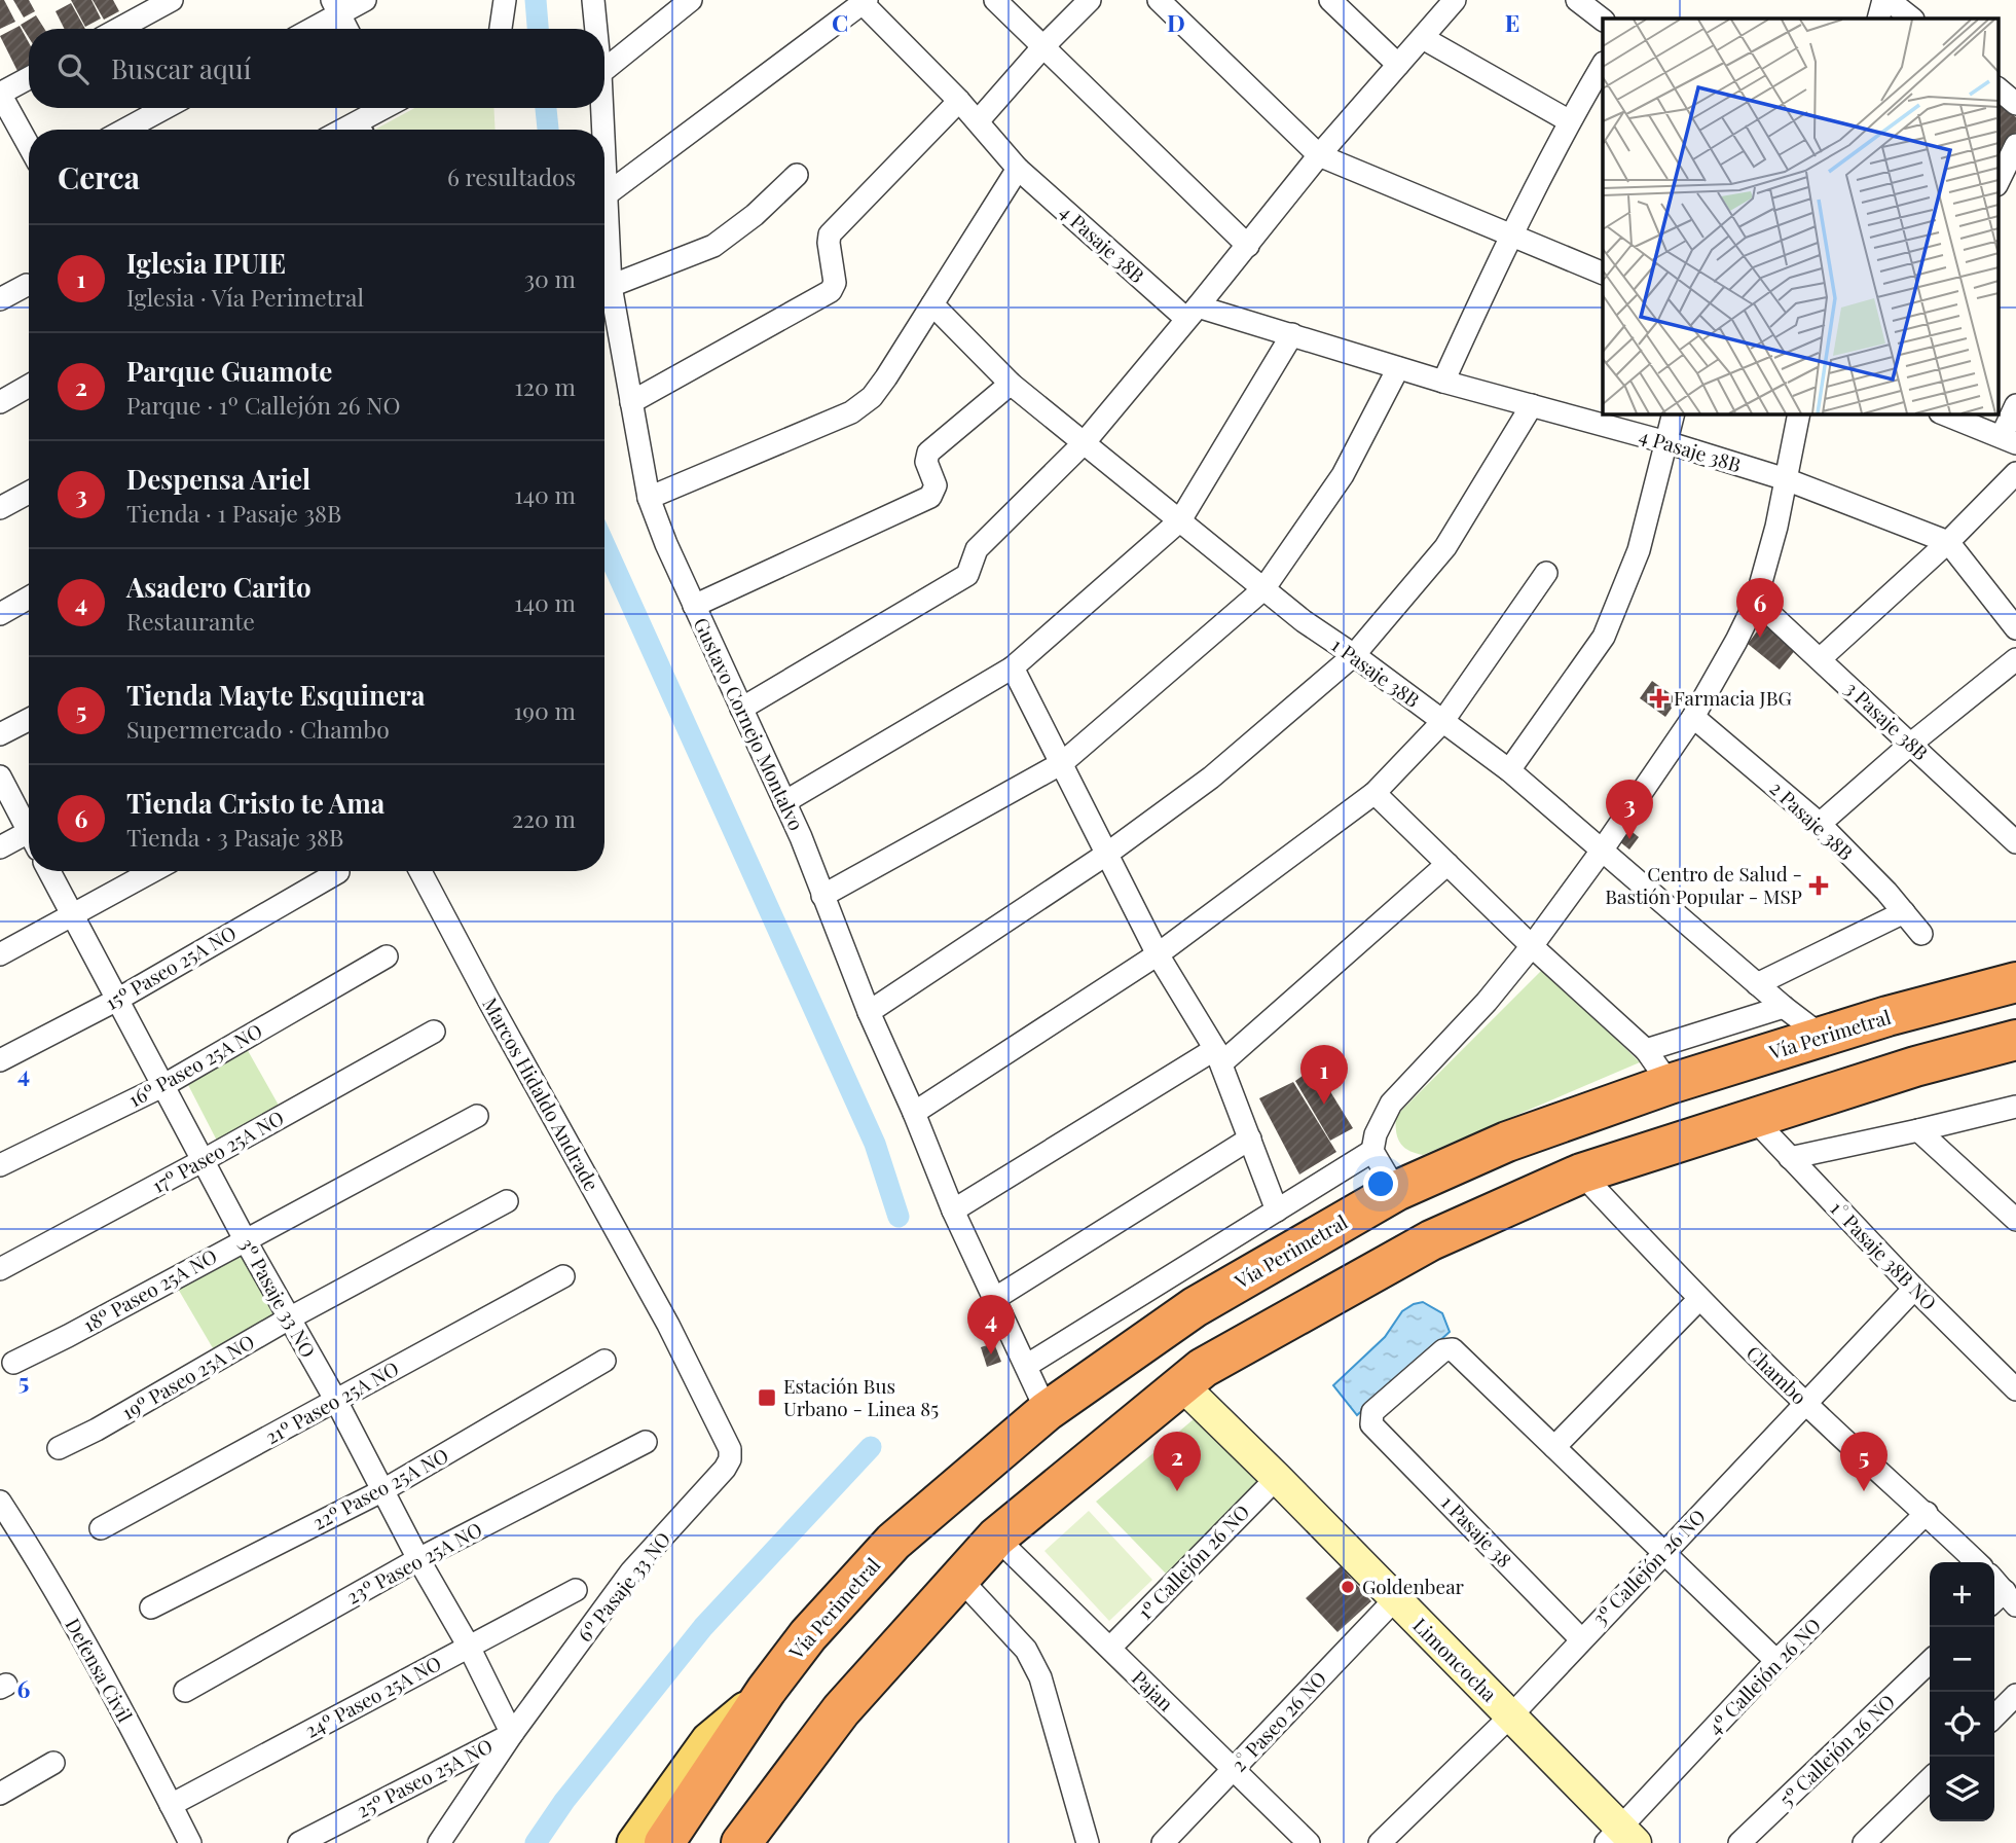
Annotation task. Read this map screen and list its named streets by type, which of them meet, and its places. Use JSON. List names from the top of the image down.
{
  "streets": {
    "highway": ["Vía Perimetral"],
    "street": [
      "4 Pasaje 38B",
      "1 Pasaje 38B",
      "3 Pasaje 38B",
      "Gustavo Cornejo Montalvo",
      "2 Pasaje 38B",
      "15º Paseo 25A NO",
      "16º Paseo 25A NO",
      "Marcos Hidaldo Andrade",
      "17º Paseo 25A NO",
      "1° Pasaje 38B NO",
      "18º Paseo 25A NO",
      "3º Pasaje 33 NO",
      "Chambo",
      "19º Paseo 25A NO",
      "21º Paseo 25A NO",
      "22º Paseo 25A NO",
      "1 Pasaje 38",
      "1º Callejón 26 NO",
      "23º Paseo 25A NO",
      "3º Callejón 26 NO",
      "6º Pasaje 33 NO",
      "Limoncocha",
      "Defensa Civil",
      "4º Callejón 26 NO",
      "Pajan",
      "24º Paseo 25A NO",
      "2° Paseo 26 NO",
      "5º Callejón 26 NO",
      "25º Paseo 25A NO"
    ]
  },
  "crossings": [
    ["1 Pasaje 38B", "Vía Perimetral"],
    ["Gustavo Cornejo Montalvo", "Vía Perimetral"],
    ["15º Paseo 25A NO", "3º Pasaje 33 NO"],
    ["16º Paseo 25A NO", "3º Pasaje 33 NO"],
    ["Marcos Hidaldo Andrade", "6º Pasaje 33 NO"],
    ["17º Paseo 25A NO", "3º Pasaje 33 NO"],
    ["1° Pasaje 38B NO", "3º Callejón 26 NO"],
    ["18º Paseo 25A NO", "3º Pasaje 33 NO"],
    ["3º Pasaje 33 NO", "19º Paseo 25A NO"],
    ["3º Pasaje 33 NO", "21º Paseo 25A NO"],
    ["3º Pasaje 33 NO", "22º Paseo 25A NO"],
    ["3º Pasaje 33 NO", "23º Paseo 25A NO"],
    ["3º Pasaje 33 NO", "6º Pasaje 33 NO"],
    ["3º Pasaje 33 NO", "24º Paseo 25A NO"],
    ["3º Pasaje 33 NO", "25º Paseo 25A NO"],
    ["Chambo", "3º Callejón 26 NO"],
    ["Chambo", "4º Callejón 26 NO"],
    ["1 Pasaje 38", "3º Callejón 26 NO"],
    ["1º Callejón 26 NO", "Limoncocha"],
    ["1º Callejón 26 NO", "Pajan"],
    ["3º Callejón 26 NO", "Limoncocha"],
    ["6º Pasaje 33 NO", "25º Paseo 25A NO"],
    ["Limoncocha", "4º Callejón 26 NO"],
    ["Limoncocha", "2° Paseo 26 NO"],
    ["Defensa Civil", "24º Paseo 25A NO"],
    ["Pajan", "2° Paseo 26 NO"]
  ],
  "places": {
    "health": ["Farmacia JBG", "Centro de Salud - Bastión Popular - MSP"],
    "transit": ["Estación Bus Urbano - Linea 85"],
    "other": ["Goldenbear"]
  },
  "page": {
    "search": "Buscar aquí",
    "heading": ["Cerca", "6 resultados"],
    "list": [
      {
        "mark": "1",
        "name": "Iglesia IPUIE",
        "note": "Iglesia · Vía Perimetral",
        "value": "30 m"
      },
      {
        "mark": "2",
        "name": "Parque Guamote",
        "note": "Parque · 1º Callejón 26 NO",
        "value": "120 m"
      },
      {
        "mark": "3",
        "name": "Despensa Ariel",
        "note": "Tienda · 1 Pasaje 38B",
        "value": "140 m"
      },
      {
        "mark": "4",
        "name": "Asadero Carito",
        "note": "Restaurante",
        "value": "140 m"
      },
      {
        "mark": "5",
        "name": "Tienda Mayte Esquinera",
        "note": "Supermercado · Chambo",
        "value": "190 m"
      },
      {
        "mark": "6",
        "name": "Tienda Cristo te Ama",
        "note": "Tienda · 3 Pasaje 38B",
        "value": "220 m"
      }
    ],
    "pins": [
      "6",
      "3",
      "1",
      "4",
      "2",
      "5"
    ],
    "map_buttons": ["+", "−"]
  },
  "grid": {
    "columns": ["C", "D", "E"],
    "rows": ["4", "5", "6"]
  }
}
